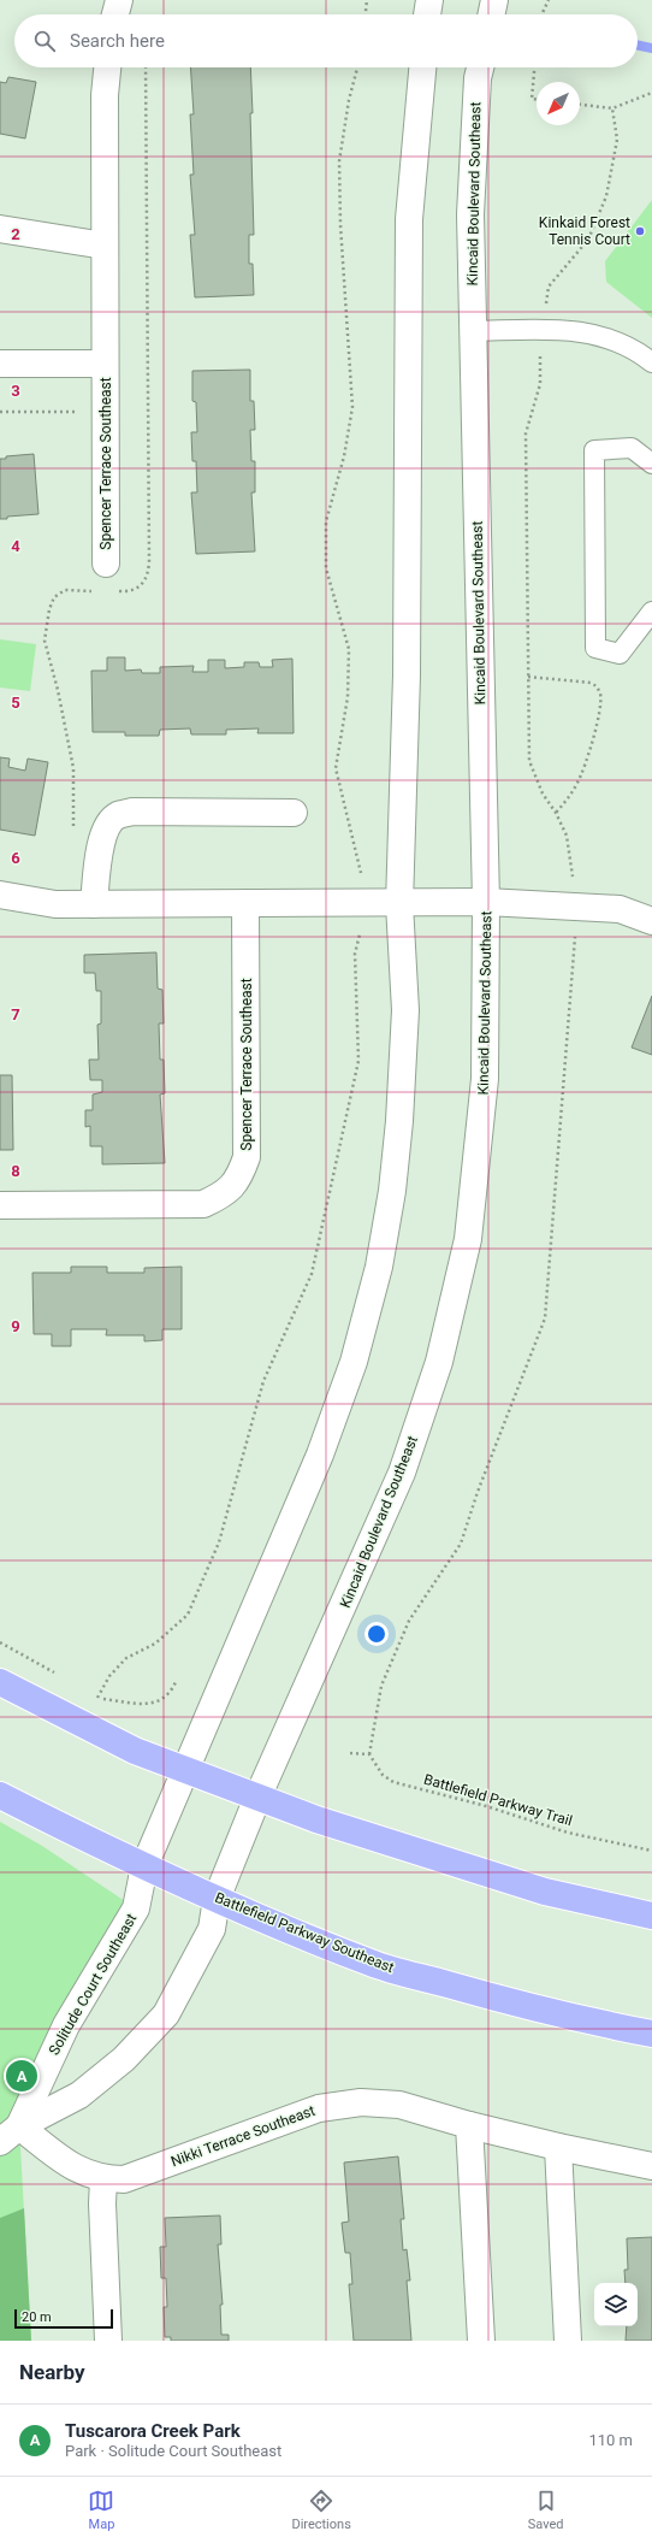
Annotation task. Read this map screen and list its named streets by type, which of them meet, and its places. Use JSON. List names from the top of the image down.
{
  "streets": {
    "main road": ["Battlefield Parkway Southeast"],
    "street": [
      "Kincaid Boulevard Southeast",
      "Spencer Terrace Southeast",
      "Solitude Court Southeast",
      "Nikki Terrace Southeast"
    ],
    "path": ["Battlefield Parkway Trail"]
  },
  "crossings": [
    ["Kincaid Boulevard Southeast", "Battlefield Parkway Southeast"],
    ["Battlefield Parkway Southeast", "Solitude Court Southeast"],
    ["Solitude Court Southeast", "Nikki Terrace Southeast"]
  ],
  "places": ["Kinkaid Forest Tennis Court"],
  "scale_bar": "20 m",
  "north": "bottom left",
  "page": {
    "search": "Search here",
    "pins": "A",
    "scale": "20 m",
    "heading": "Nearby",
    "list": [
      {
        "mark": "A",
        "name": "Tuscarora Creek Park",
        "note": "Park · Solitude Court Southeast",
        "value": "110 m"
      }
    ],
    "nav": ["Map", "Directions", "Saved"]
  },
  "grid": {
    "rows": [
      "2",
      "3",
      "4",
      "5",
      "6",
      "7",
      "8",
      "9"
    ]
  }
}
